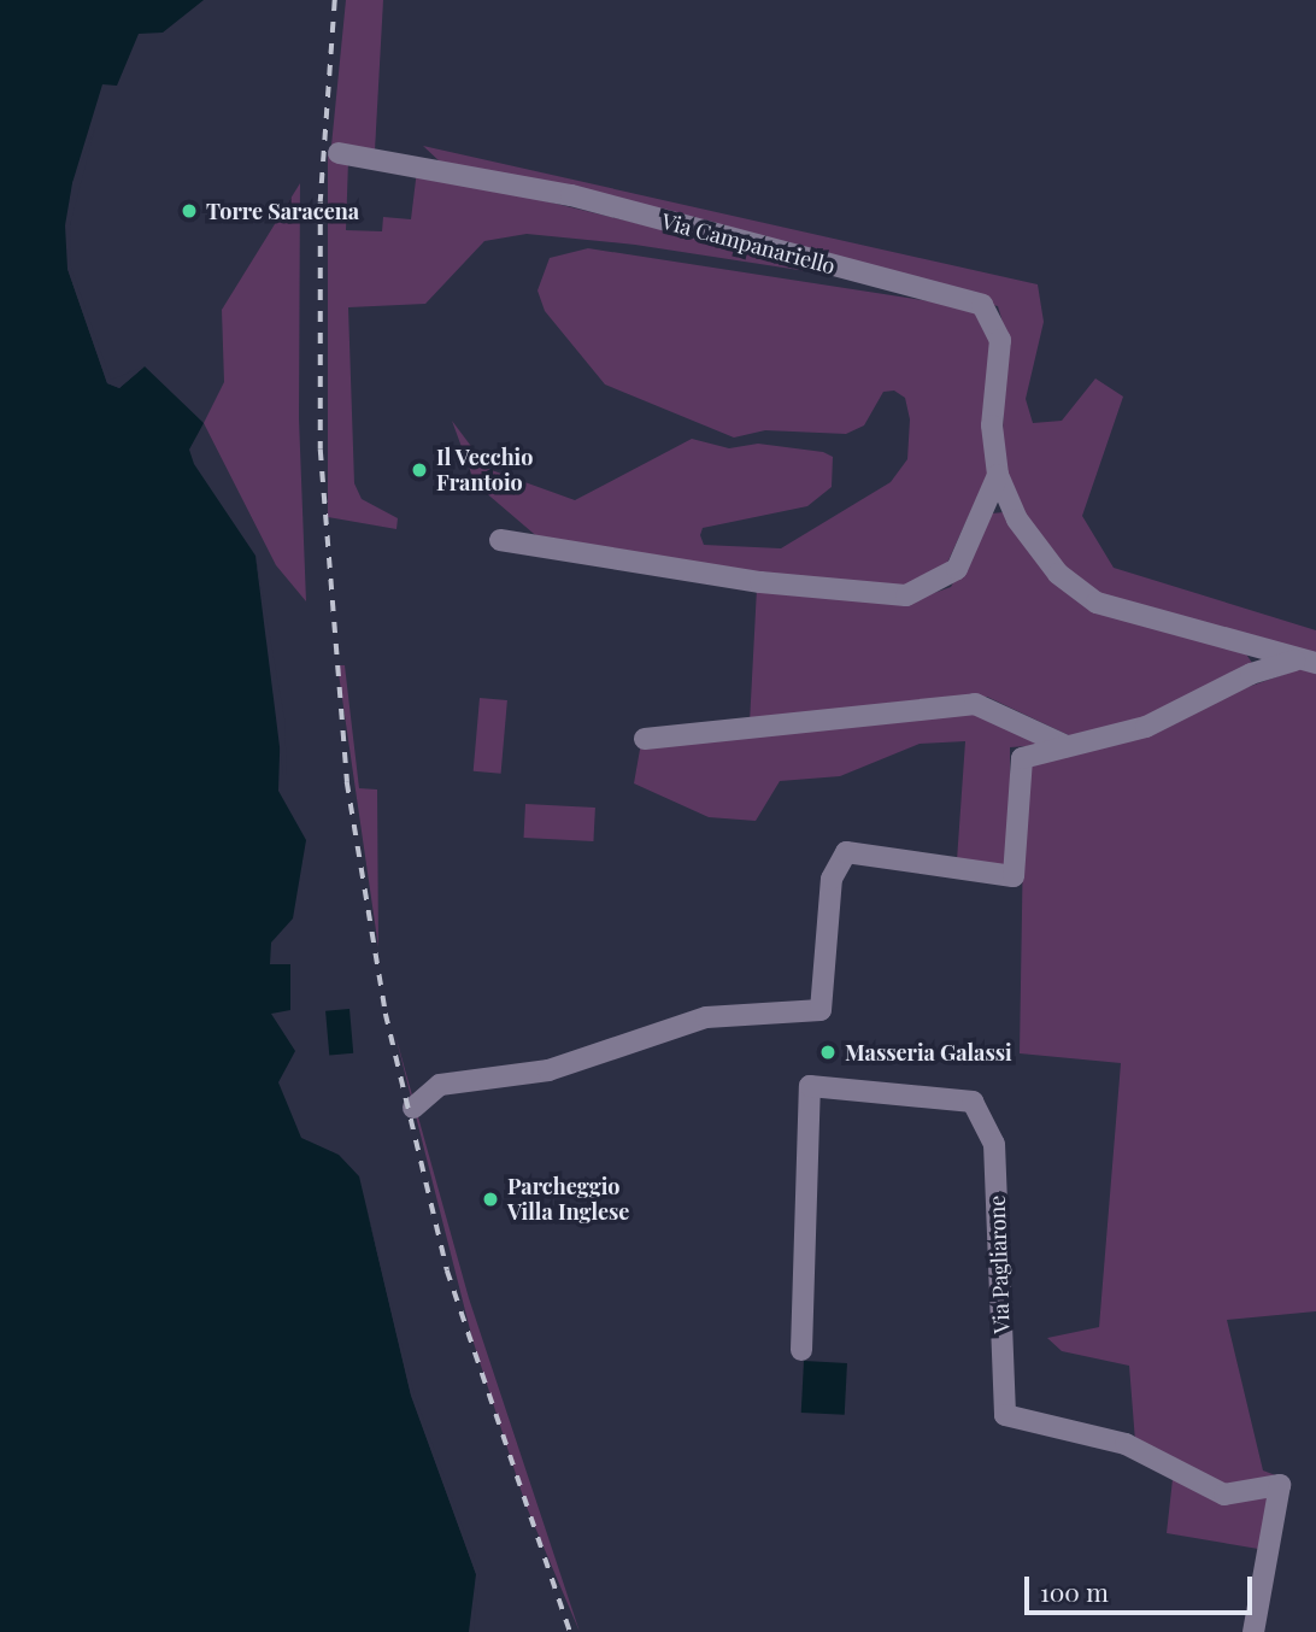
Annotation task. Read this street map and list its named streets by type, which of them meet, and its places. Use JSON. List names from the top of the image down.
{
  "streets": {
    "street": ["Via Campanariello", "Via Pagliarone"]
  },
  "places": [
    "Torre Saracena",
    "Il Vecchio Frantoio",
    "Masseria Galassi",
    "Parcheggio Villa Inglese"
  ],
  "scale_bar": "100 m"
}
